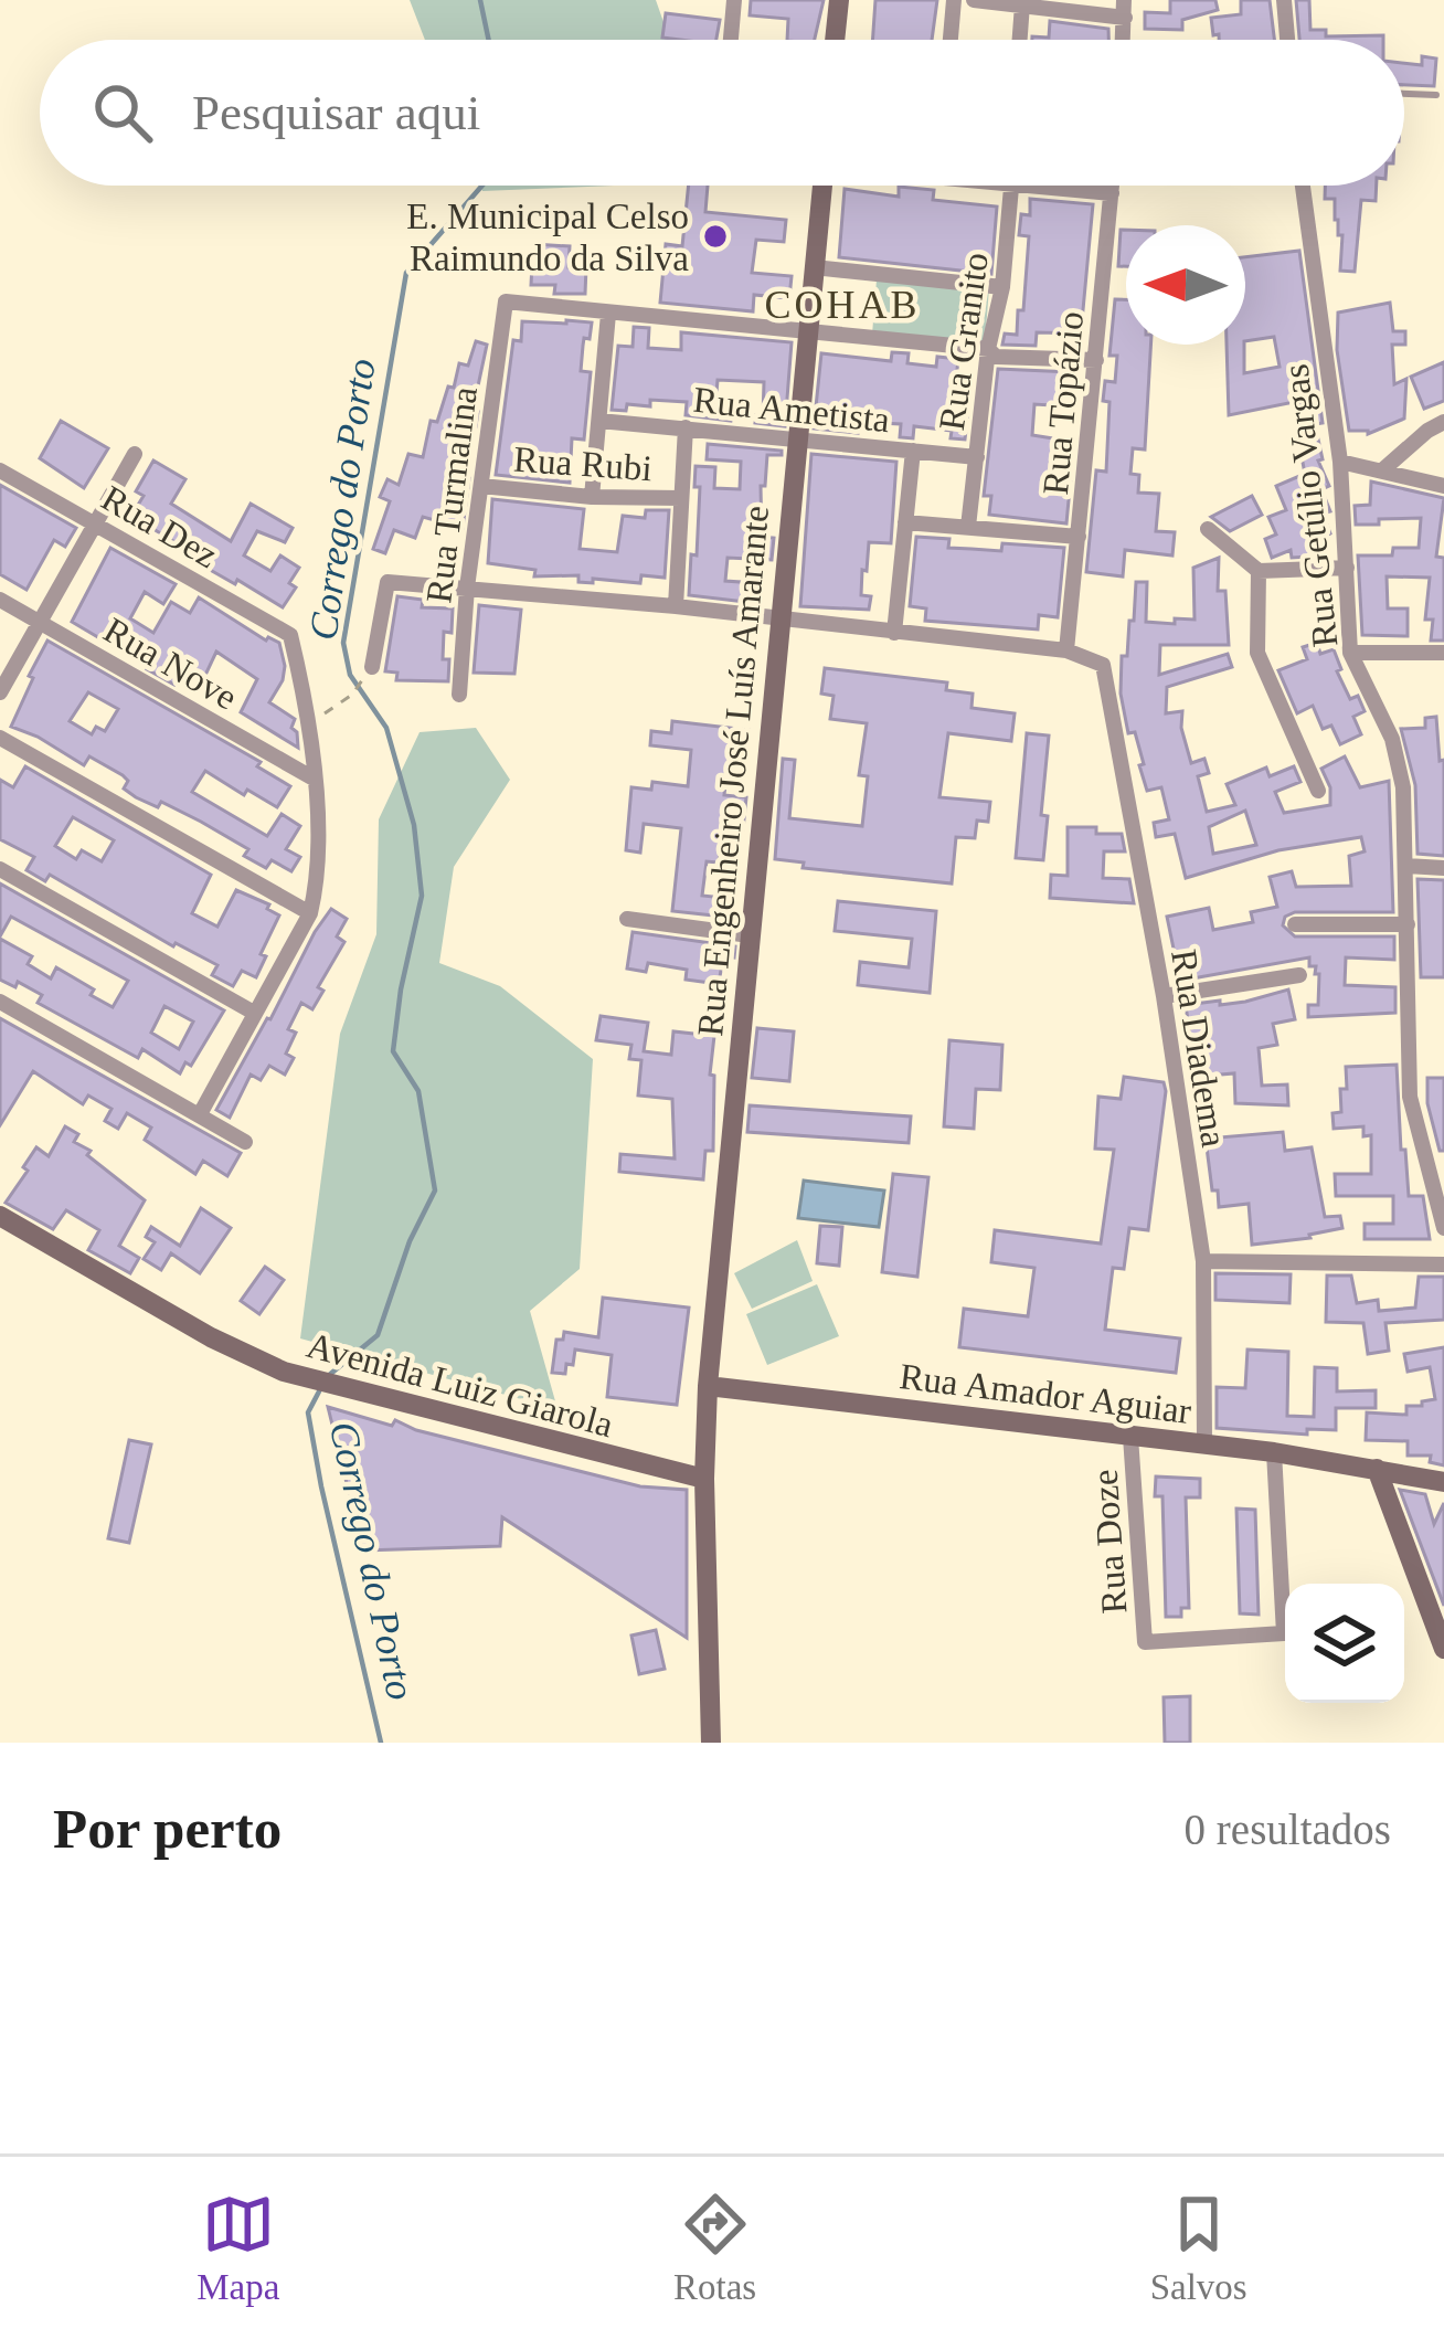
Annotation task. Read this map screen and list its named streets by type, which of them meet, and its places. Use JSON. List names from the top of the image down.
{
  "streets": {
    "street": [
      "Rua Granito",
      "Rua Topázio",
      "Rua Ametista",
      "Rua Rubi",
      "Rua Turmalina",
      "Rua Getúlio Vargas",
      "Rua Dez",
      "Rua Nove",
      "Rua Engenheiro José Luís Amarante",
      "Rua Diadema",
      "Avenida Luiz Giarola",
      "Rua Amador Aguiar",
      "Rua Doze"
    ]
  },
  "crossings": [
    ["Rua Granito", "Rua Ametista"],
    ["Rua Topázio", "Rua Diadema"],
    ["Rua Ametista", "Rua Engenheiro José Luís Amarante"],
    ["Rua Rubi", "Rua Turmalina"],
    ["Rua Engenheiro José Luís Amarante", "Avenida Luiz Giarola"],
    ["Rua Engenheiro José Luís Amarante", "Rua Amador Aguiar"],
    ["Rua Diadema", "Rua Amador Aguiar"],
    ["Rua Amador Aguiar", "Rua Doze"]
  ],
  "districts": ["COHAB"],
  "water": ["Corrego do Porto"],
  "places": ["E. Municipal Celso Raimundo da Silva"],
  "north": "left",
  "page": {
    "search": "Pesquisar aqui",
    "heading": ["Por perto", "0 resultados"],
    "nav": ["Mapa", "Rotas", "Salvos"]
  }
}
